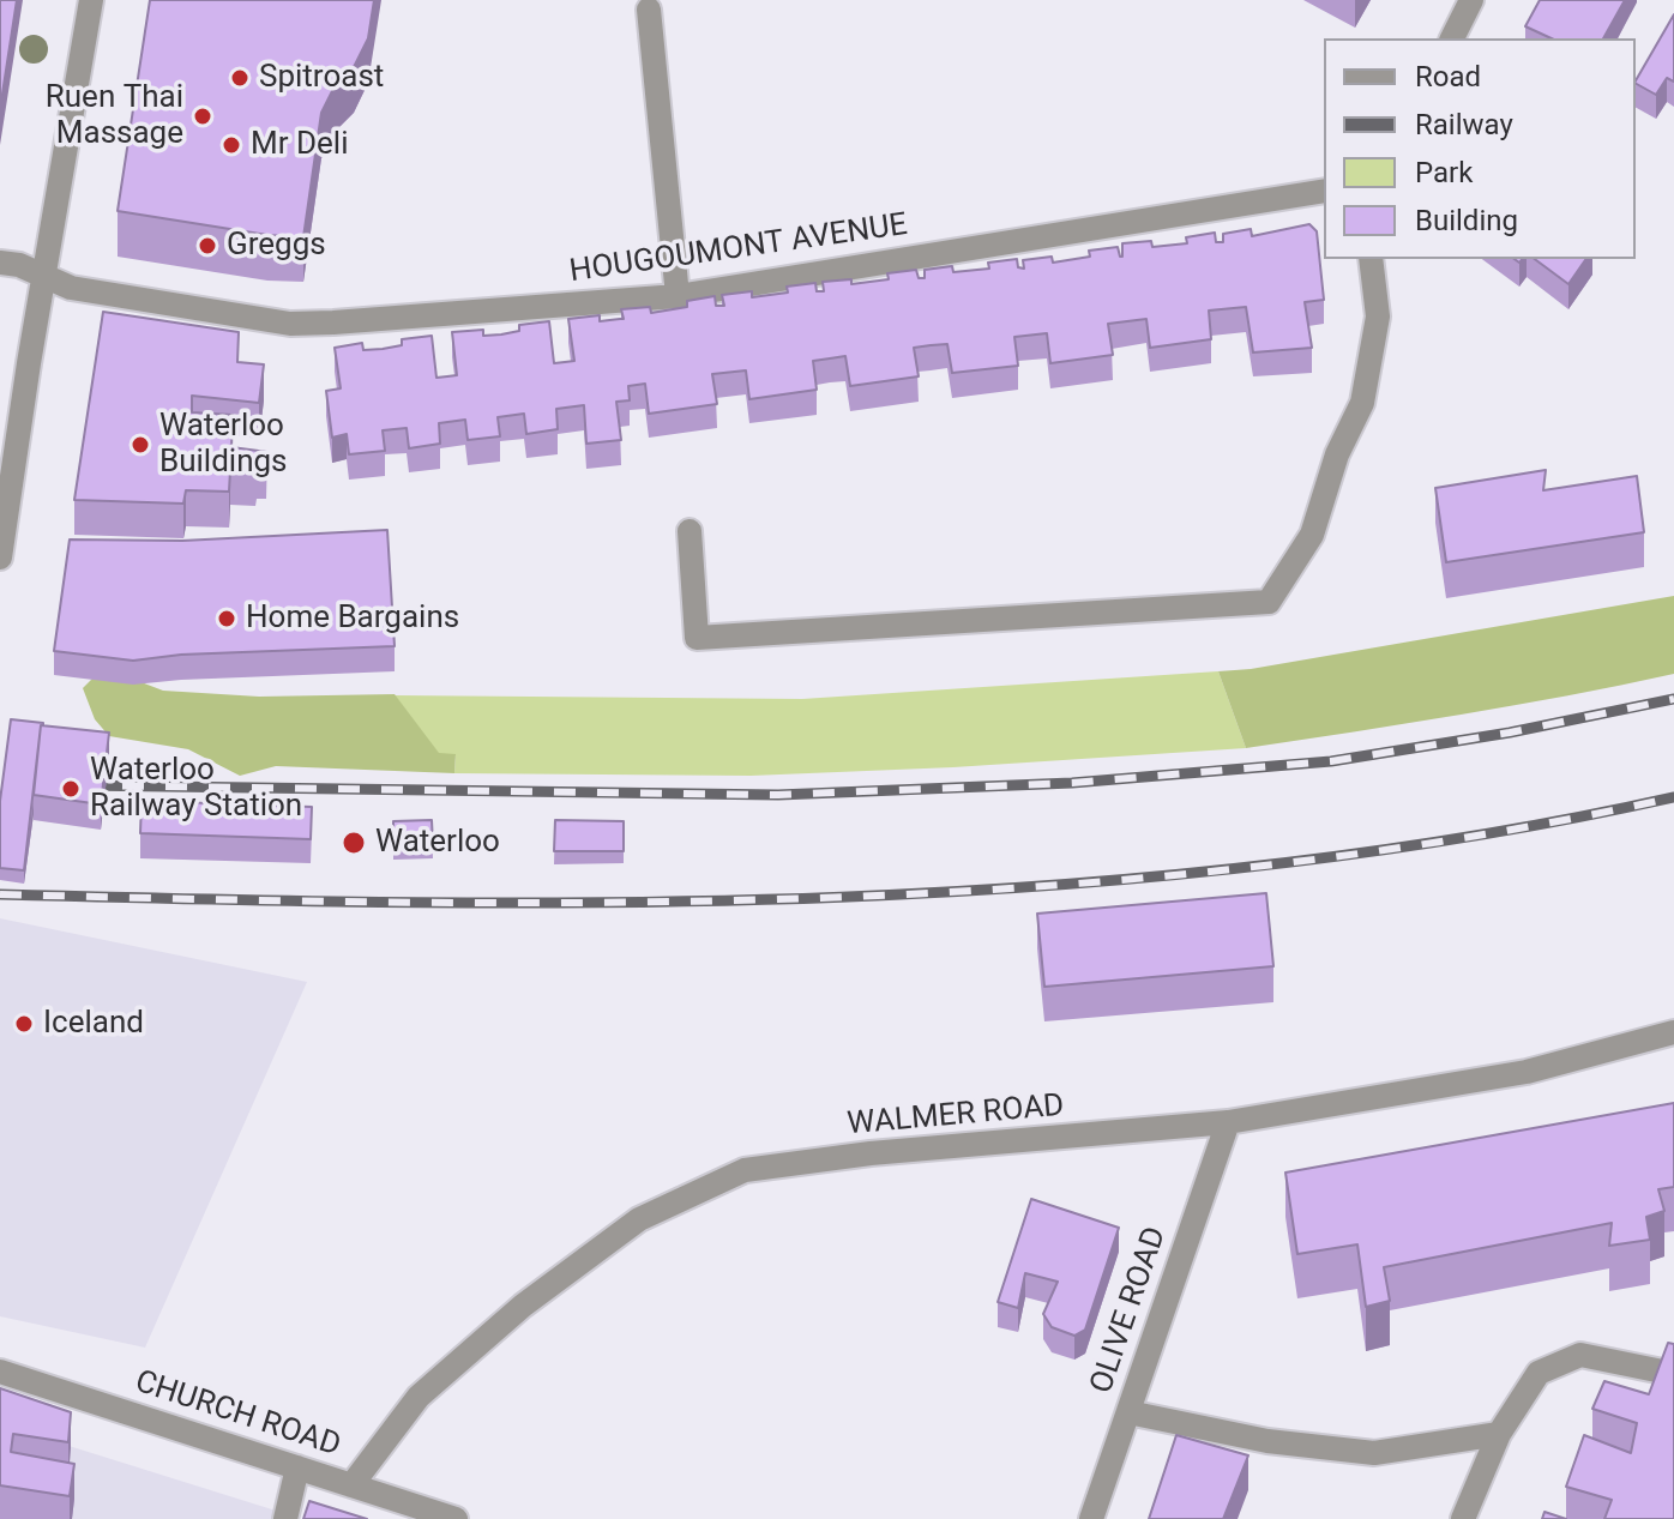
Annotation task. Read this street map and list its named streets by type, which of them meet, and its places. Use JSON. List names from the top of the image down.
{
  "streets": {
    "street": [
      "HOUGOUMONT AVENUE",
      "WALMER ROAD",
      "OLIVE ROAD",
      "CHURCH ROAD"
    ]
  },
  "crossings": [
    ["WALMER ROAD", "OLIVE ROAD"],
    ["WALMER ROAD", "CHURCH ROAD"]
  ],
  "places": [
    "Spitroast",
    "Ruen Thai Massage",
    "Mr Deli",
    "Greggs",
    "Waterloo Buildings",
    "Home Bargains",
    "Waterloo Railway Station",
    "Waterloo",
    "Iceland"
  ],
  "legend": [
    "Road",
    "Railway",
    "Park",
    "Building"
  ]
}
